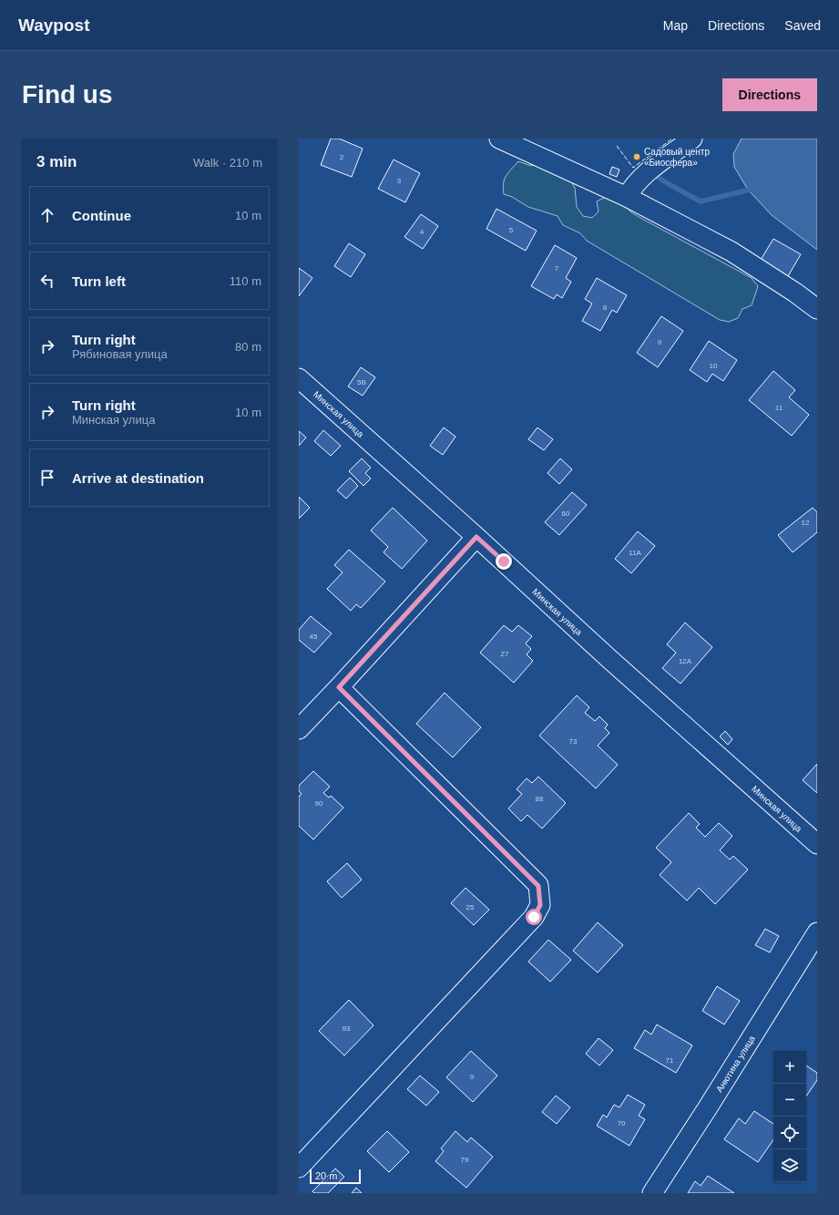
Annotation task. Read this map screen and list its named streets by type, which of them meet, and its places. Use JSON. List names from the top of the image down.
{
  "streets": {
    "street": ["Минская улица", "Анютина улица"]
  },
  "places": ["Садовый центр «Биосфера»"],
  "house_numbers": [
    "2",
    "3",
    "5",
    "4",
    "7",
    "8",
    "9",
    "10",
    "5В",
    "11",
    "60",
    "12",
    "11А",
    "45",
    "27",
    "12А",
    "73",
    "88",
    "90",
    "25",
    "93",
    "71",
    "9",
    "70",
    "79"
  ],
  "scale_bar": "20 m",
  "page": {
    "header": "Waypost",
    "nav": ["Map", "Directions", "Saved"],
    "buttons": "Directions",
    "title": "Find us",
    "heading": ["3 min", "Walk · 210 m"],
    "list": [
      ["Continue", "10 m"],
      ["Turn left", "110 m"],
      ["Turn right", "Рябиновая улица", "80 m"],
      ["Turn right", "Минская улица", "10 m"],
      "Arrive at destination"
    ],
    "map_buttons": ["+", "−"],
    "scale": "20 m"
  }
}
